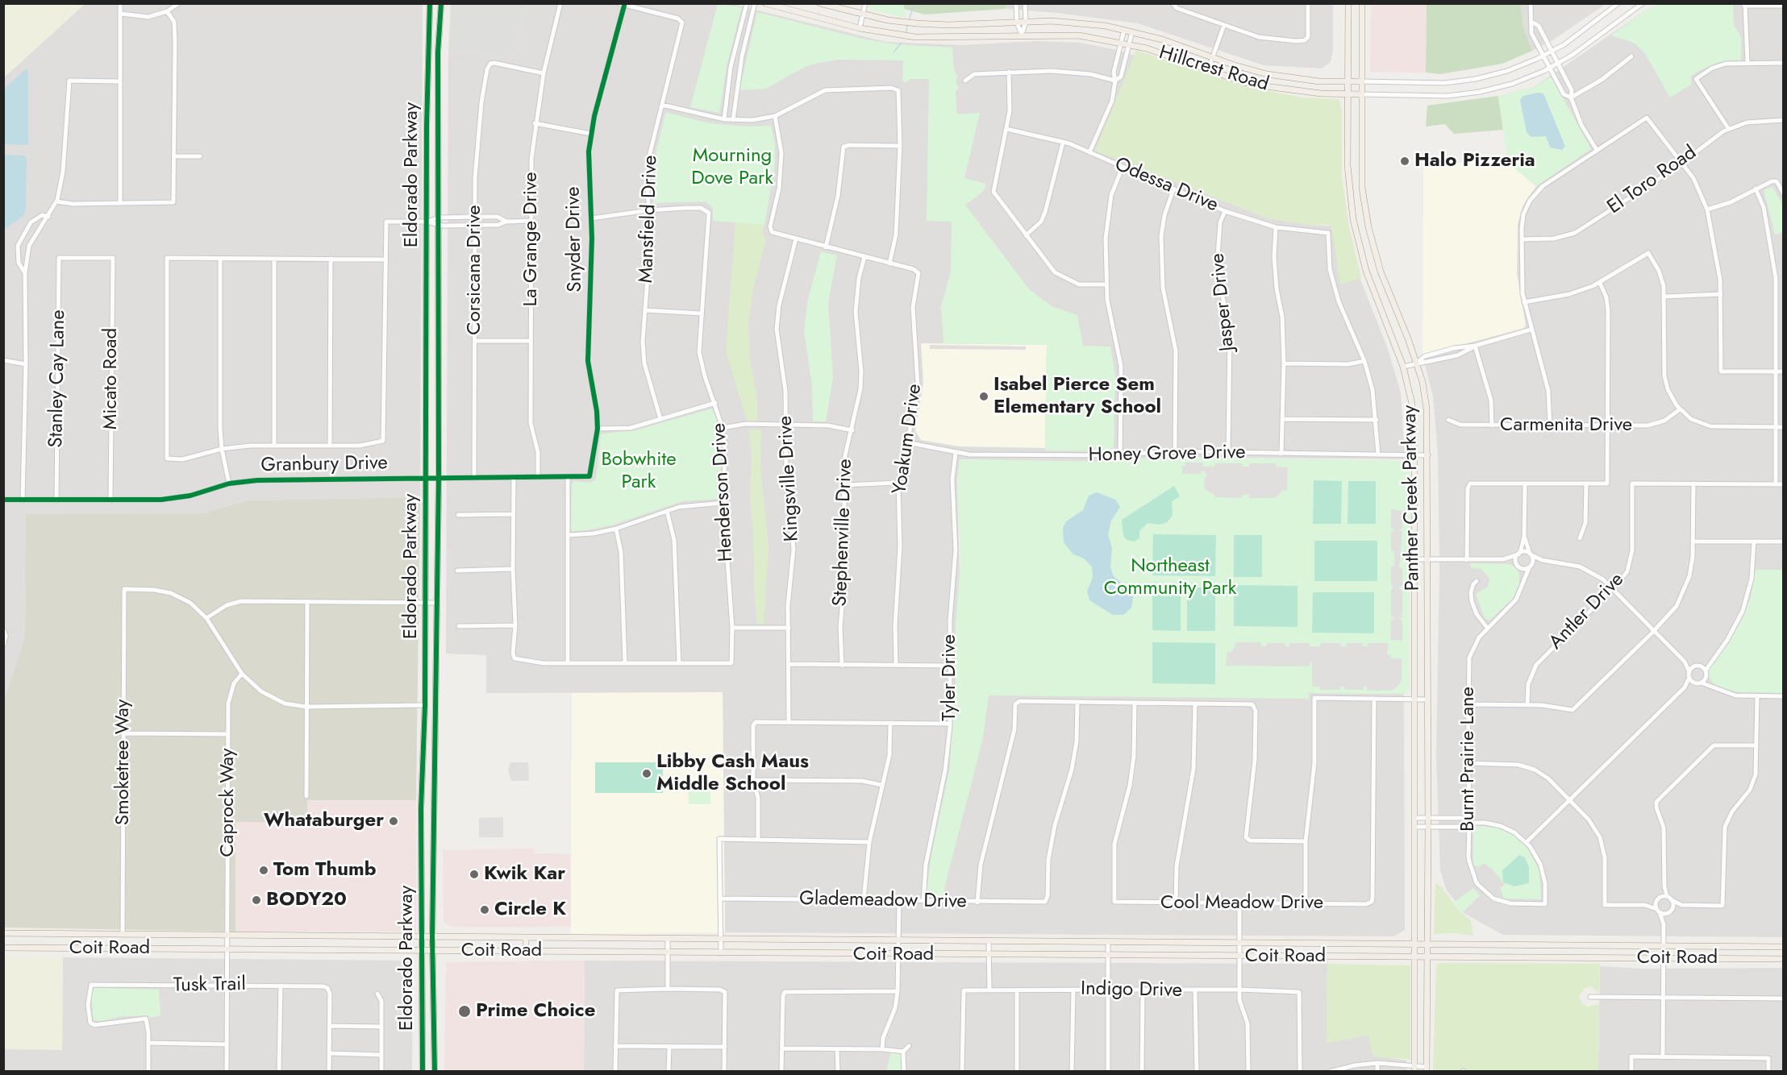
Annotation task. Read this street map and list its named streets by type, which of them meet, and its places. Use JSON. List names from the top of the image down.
{
  "streets": {
    "main road": [
      "Hillcrest Road",
      "Eldorado Parkway",
      "Panther Creek Parkway",
      "Coit Road"
    ],
    "street": [
      "El Toro Road",
      "Odessa Drive",
      "Mansfield Drive",
      "La Grange Drive",
      "Snyder Drive",
      "Corsicana Drive",
      "Jasper Drive",
      "Stanley Cay Lane",
      "Micato Road",
      "Carmenita Drive",
      "Yoakum Drive",
      "Honey Grove Drive",
      "Granbury Drive",
      "Kingsville Drive",
      "Henderson Drive",
      "Stephenville Drive",
      "Antler Drive",
      "Tyler Drive",
      "Burnt Prairie Lane",
      "Smoketree Way",
      "Caprock Way",
      "Glademeadow Drive",
      "Cool Meadow Drive",
      "Tusk Trail",
      "Indigo Drive"
    ]
  },
  "crossings": [
    ["Hillcrest Road", "Panther Creek Parkway"],
    ["Eldorado Parkway", "Granbury Drive"],
    ["Eldorado Parkway", "Coit Road"],
    ["Odessa Drive", "Jasper Drive"],
    ["Mansfield Drive", "Snyder Drive"],
    ["Mansfield Drive", "Henderson Drive"],
    ["La Grange Drive", "Corsicana Drive"],
    ["La Grange Drive", "Granbury Drive"],
    ["Snyder Drive", "Granbury Drive"],
    ["Corsicana Drive", "Granbury Drive"],
    ["Jasper Drive", "Honey Grove Drive"],
    ["Stanley Cay Lane", "Micato Road"],
    ["Stanley Cay Lane", "Granbury Drive"],
    ["Micato Road", "Granbury Drive"],
    ["Yoakum Drive", "Honey Grove Drive"],
    ["Honey Grove Drive", "Panther Creek Parkway"],
    ["Honey Grove Drive", "Tyler Drive"],
    ["Panther Creek Parkway", "Coit Road"],
    ["Tyler Drive", "Glademeadow Drive"],
    ["Smoketree Way", "Coit Road"],
    ["Caprock Way", "Coit Road"],
    ["Caprock Way", "Tusk Trail"]
  ],
  "parks": ["Mourning Dove Park", "Bobwhite Park", "Northeast Community Park"],
  "places": [
    "Halo Pizzeria",
    "Isabel Pierce Sem Elementary School",
    "Libby Cash Maus Middle School",
    "Whataburger",
    "Tom Thumb",
    "Kwik Kar",
    "BODY20",
    "Circle K",
    "Prime Choice"
  ]
}
